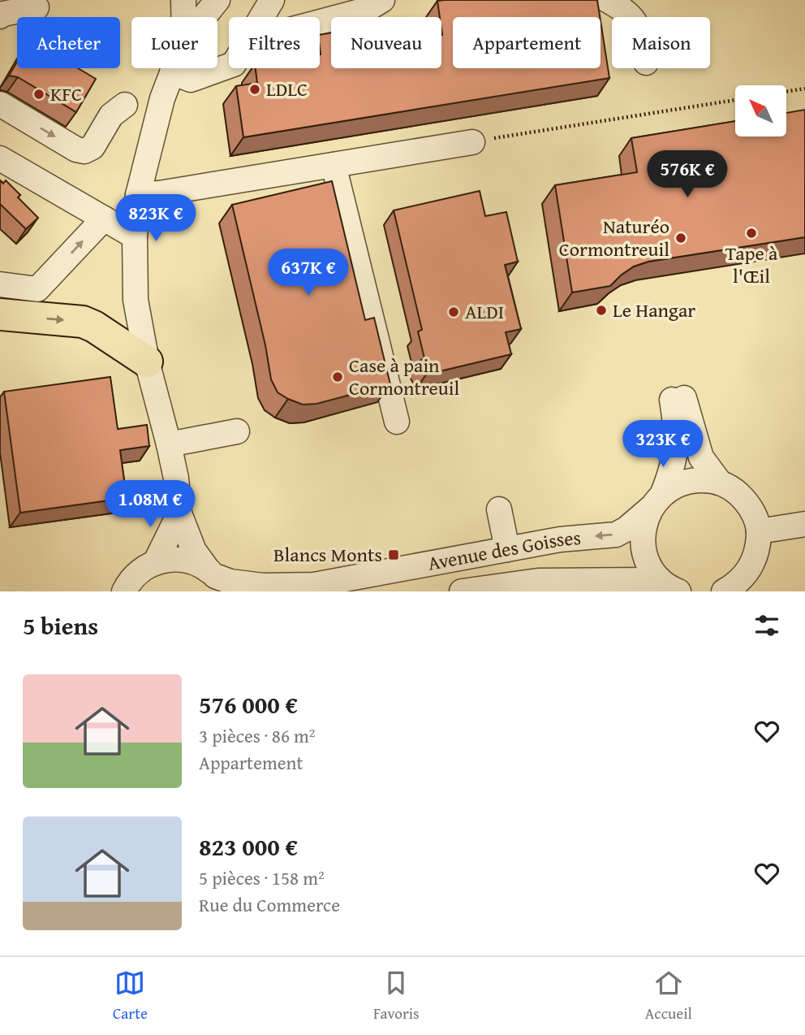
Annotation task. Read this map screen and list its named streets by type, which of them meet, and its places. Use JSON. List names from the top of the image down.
{
  "streets": {
    "street": ["Avenue des Goisses"]
  },
  "places": {
    "other": [
      "LDLC",
      "KFC",
      "Tape à l'Œil",
      "Naturéo Cormontreuil",
      "Le Hangar",
      "ALDI",
      "Case à pain Cormontreuil"
    ],
    "transit": ["Blancs Monts"]
  },
  "north": "top left",
  "page": {
    "chip": [
      "Acheter",
      "Louer",
      "Filtres",
      "Nouveau",
      "Appartement",
      "Maison"
    ],
    "price": [
      "576K €",
      "823K €",
      "637K €",
      "323K €",
      "1.08M €"
    ],
    "heading": "5 biens",
    "list": [
      {
        "name": "576 000 €",
        "note": "3 pièces · 86 m² · Appartement"
      },
      {
        "name": "823 000 €",
        "note": "5 pièces · 158 m² · Rue du Commerce"
      }
    ],
    "tabs": ["Carte", "Favoris", "Accueil"]
  }
}
